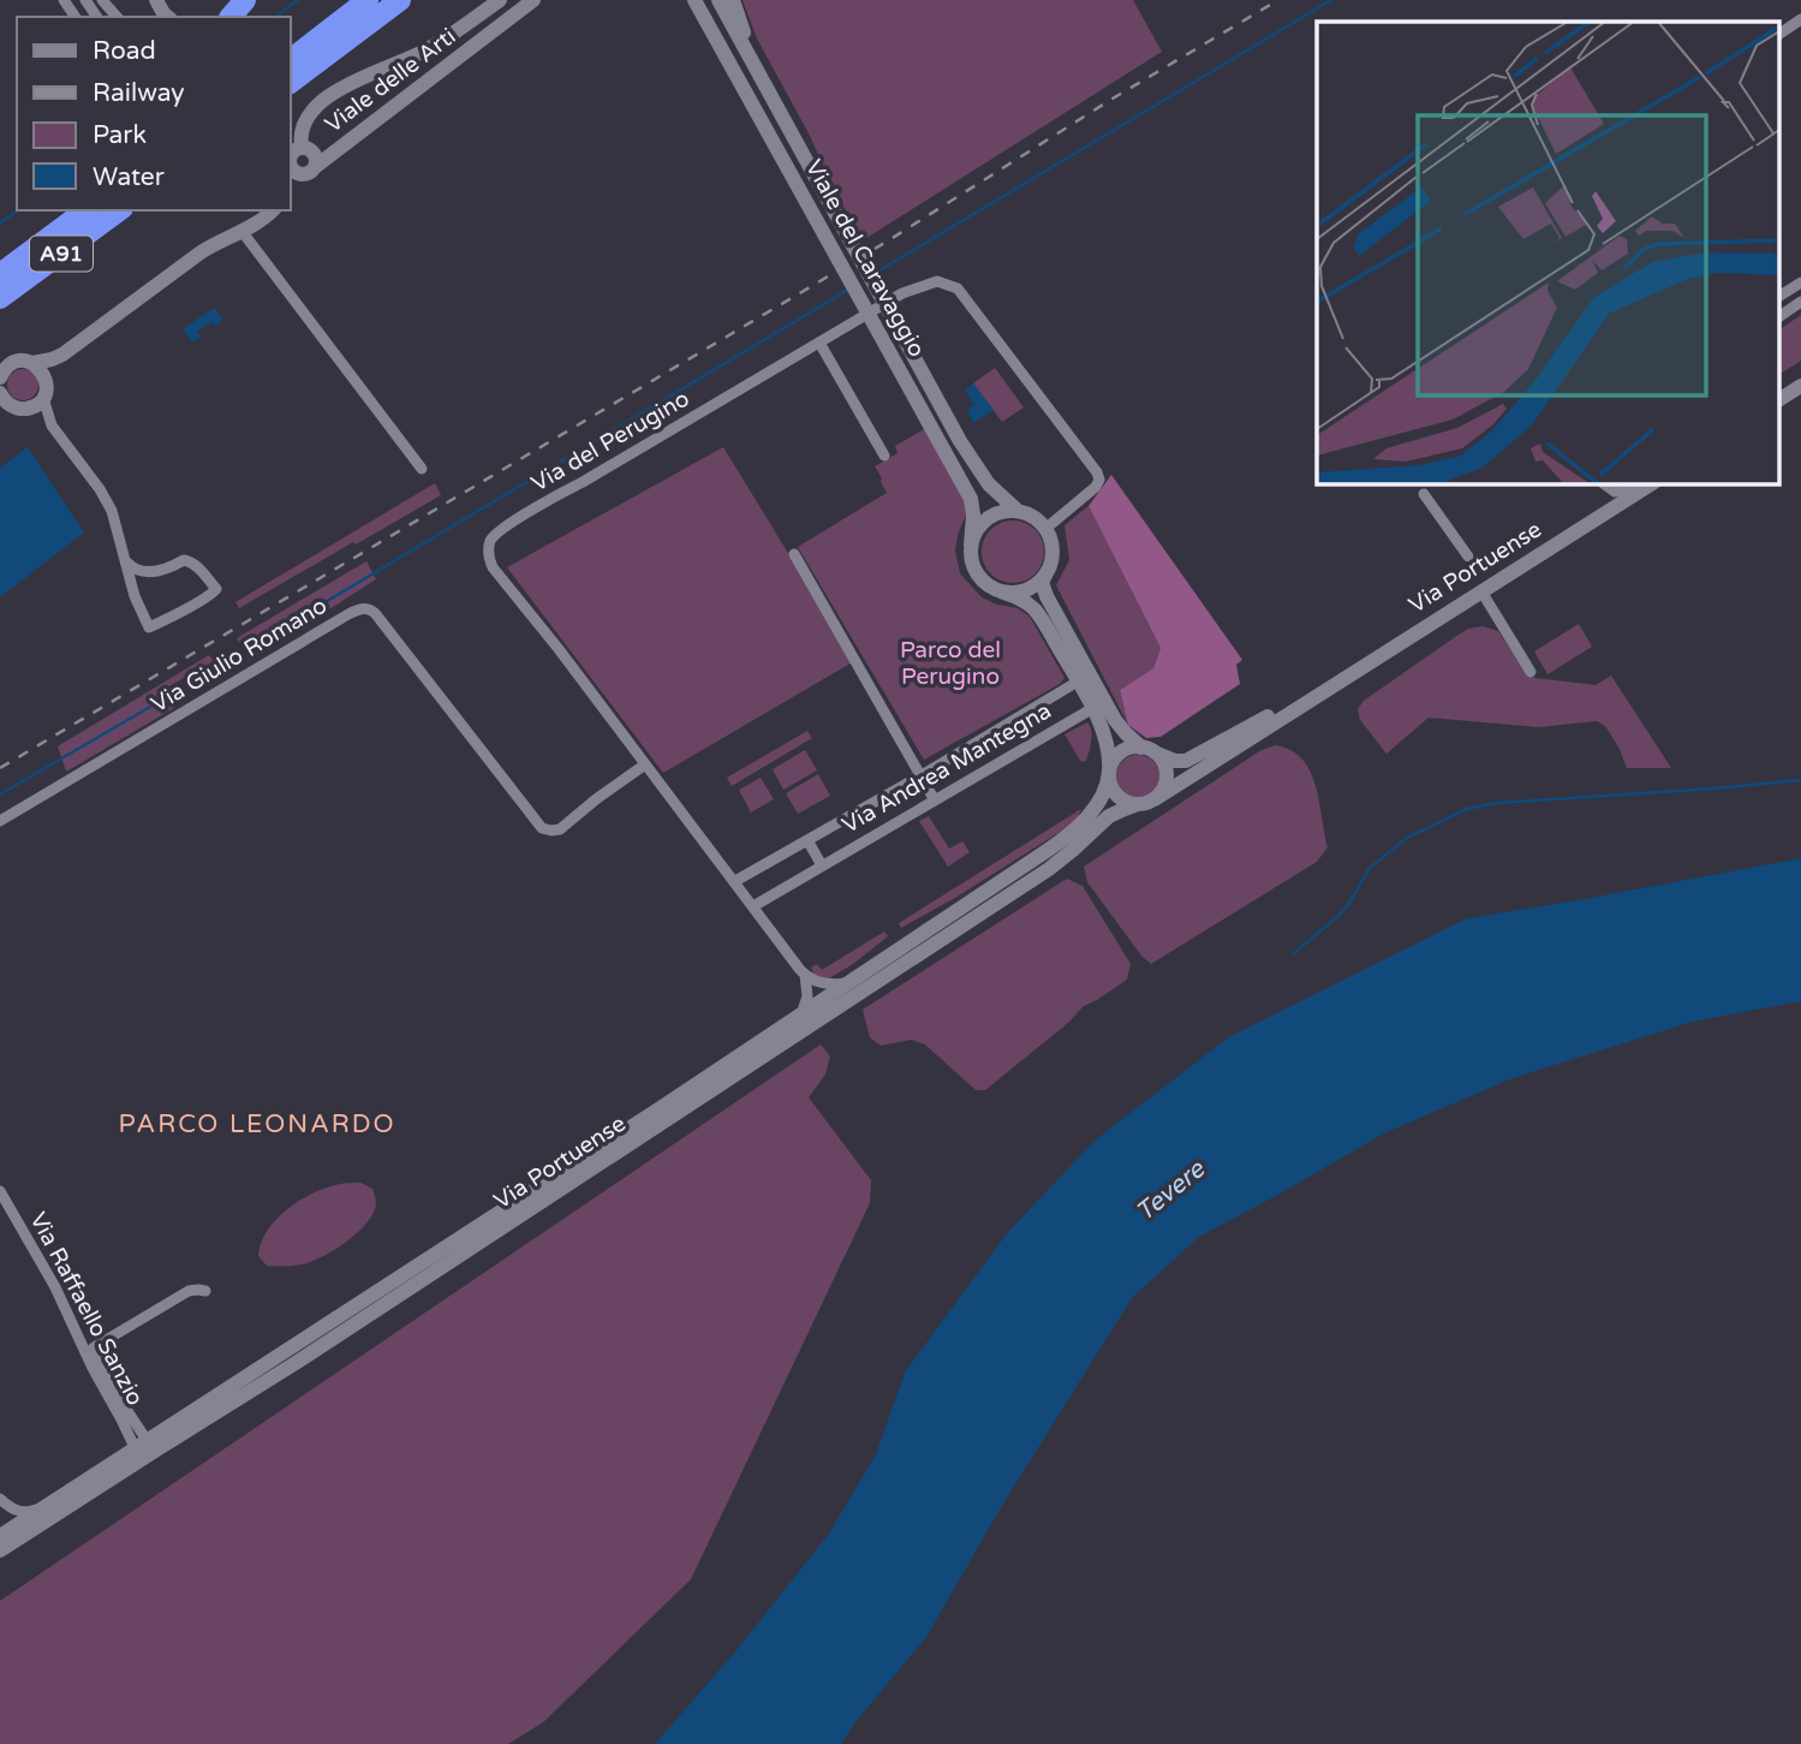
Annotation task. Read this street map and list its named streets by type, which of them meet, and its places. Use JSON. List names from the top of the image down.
{
  "streets": {
    "highway": ["A91"],
    "street": [
      "Viale delle Arti",
      "Viale del Caravaggio",
      "Via del Perugino",
      "Via Portuense",
      "Via Giulio Romano",
      "Via Andrea Mantegna",
      "Via Raffaello Sanzio"
    ]
  },
  "crossings": [
    ["Viale del Caravaggio", "Via del Perugino"],
    ["Via del Perugino", "Via Giulio Romano"],
    ["Via del Perugino", "Via Andrea Mantegna"],
    ["Via Portuense", "Via Raffaello Sanzio"]
  ],
  "districts": ["PARCO LEONARDO"],
  "water": ["Tevere"],
  "parks": ["Parco del Perugino"],
  "legend": [
    "Road",
    "Railway",
    "Park",
    "Water"
  ]
}
